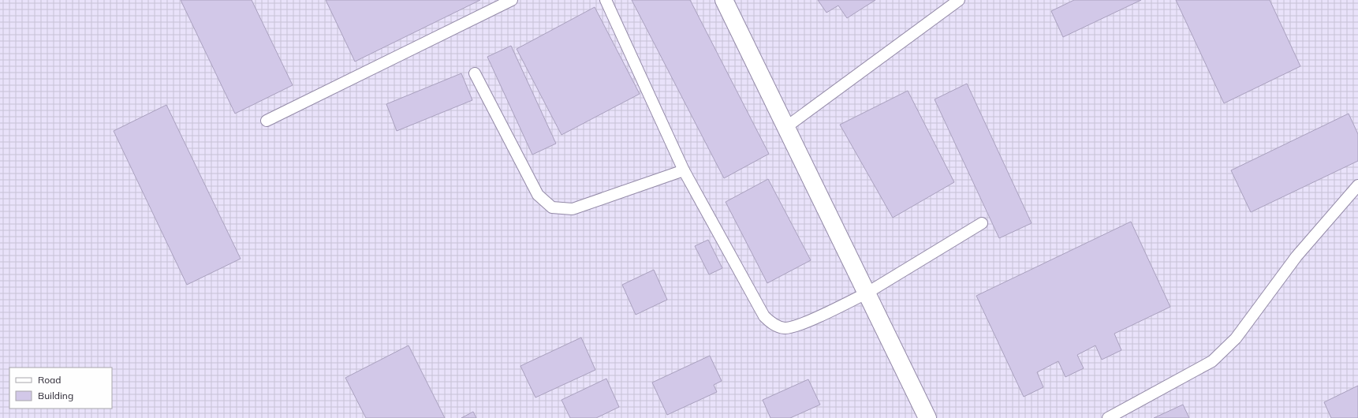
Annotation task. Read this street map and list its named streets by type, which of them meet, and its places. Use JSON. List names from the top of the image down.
{
  "legend": ["Road", "Building"]
}
